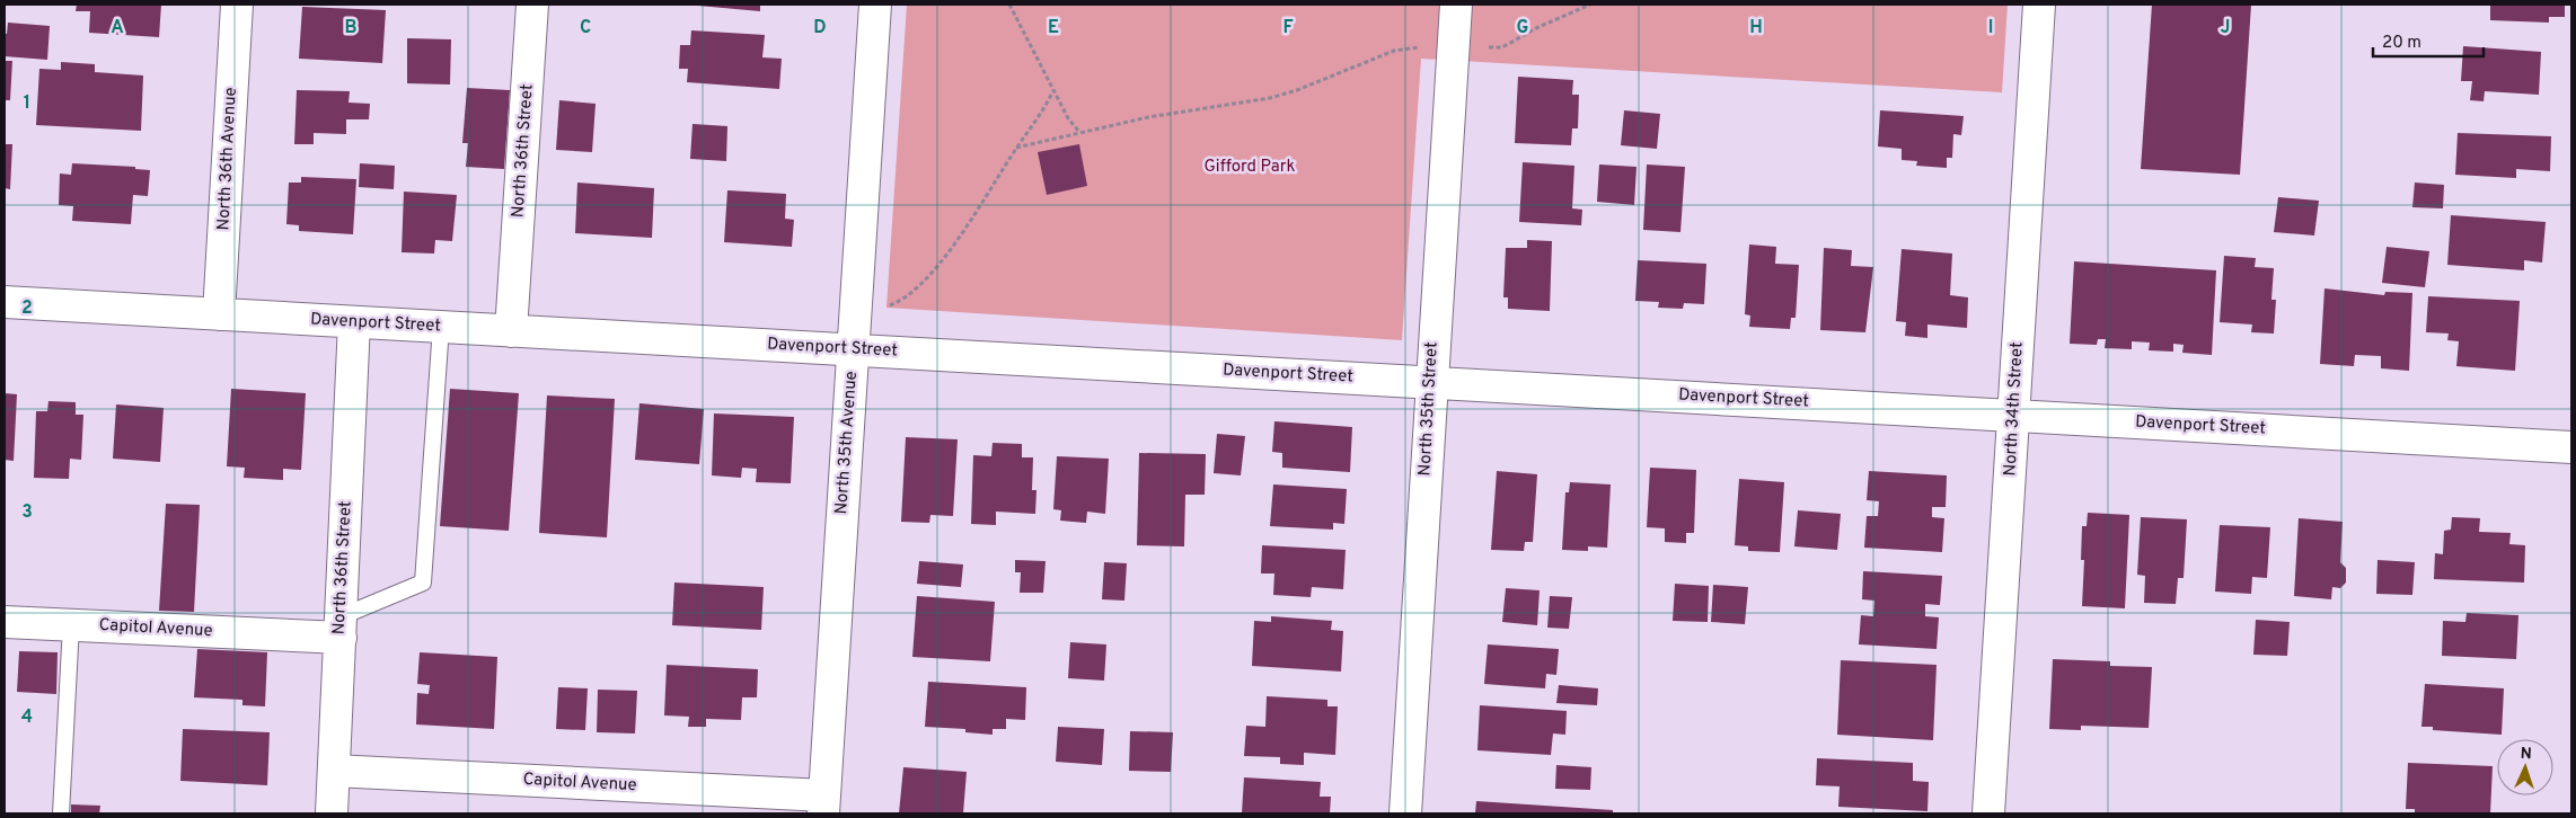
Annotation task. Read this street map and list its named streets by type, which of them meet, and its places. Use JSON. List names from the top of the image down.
{
  "streets": {
    "street": [
      "North 36th Street",
      "North 36th Avenue",
      "Davenport Street",
      "North 35th Street",
      "North 34th Street",
      "North 35th Avenue",
      "Capitol Avenue"
    ]
  },
  "crossings": [
    ["North 36th Street", "Davenport Street"],
    ["North 36th Street", "Capitol Avenue"],
    ["North 36th Avenue", "Davenport Street"],
    ["Davenport Street", "North 35th Street"],
    ["Davenport Street", "North 34th Street"],
    ["Davenport Street", "North 35th Avenue"],
    ["North 35th Avenue", "Capitol Avenue"]
  ],
  "parks": ["Gifford Park"],
  "scale_bar": "20 m",
  "north": "top",
  "grid": {
    "columns": [
      "A",
      "B",
      "C",
      "D",
      "E",
      "F",
      "G",
      "H",
      "I",
      "J"
    ],
    "rows": [
      "1",
      "2",
      "3",
      "4"
    ]
  }
}
